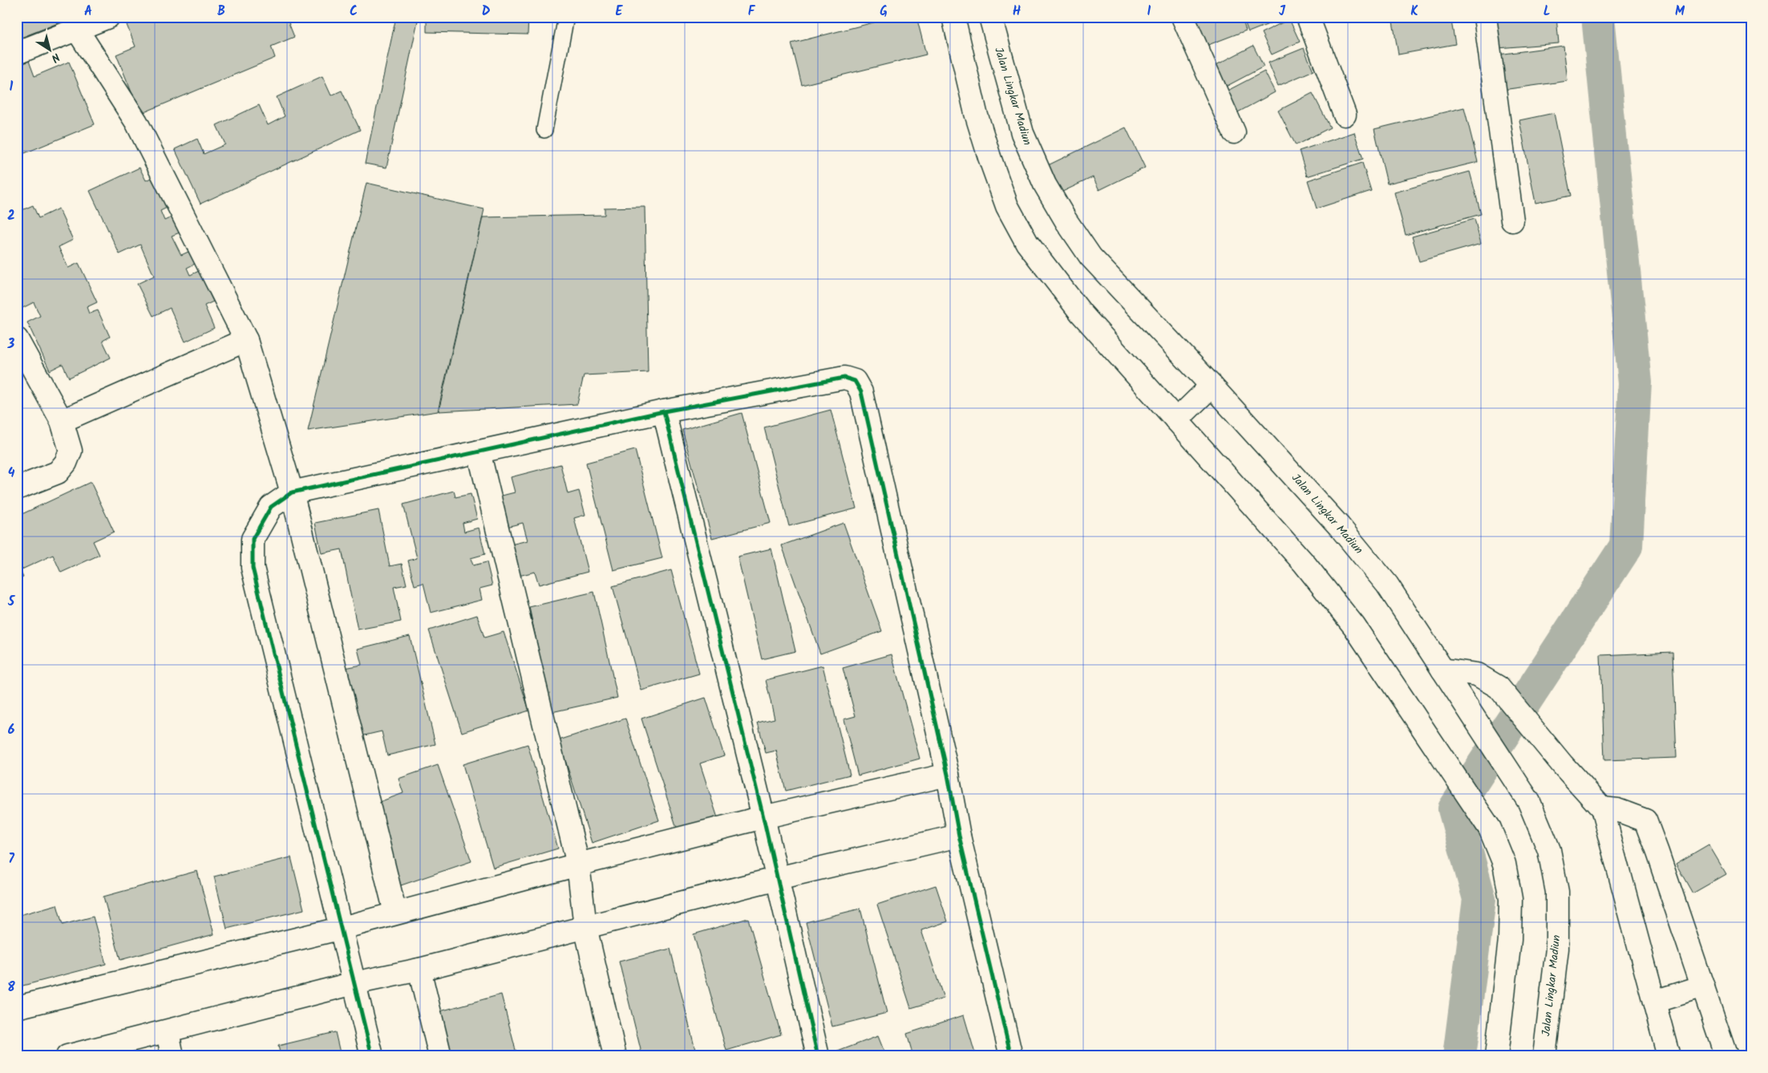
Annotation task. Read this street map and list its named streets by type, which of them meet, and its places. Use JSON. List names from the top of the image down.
{
  "streets": {
    "street": ["Jalan Lingkar Madiun"]
  },
  "north": "bottom right",
  "grid": {
    "columns": [
      "A",
      "B",
      "C",
      "D",
      "E",
      "F",
      "G",
      "H",
      "I",
      "J",
      "K",
      "L",
      "M"
    ],
    "rows": [
      "1",
      "2",
      "3",
      "4",
      "5",
      "6",
      "7",
      "8"
    ]
  }
}
